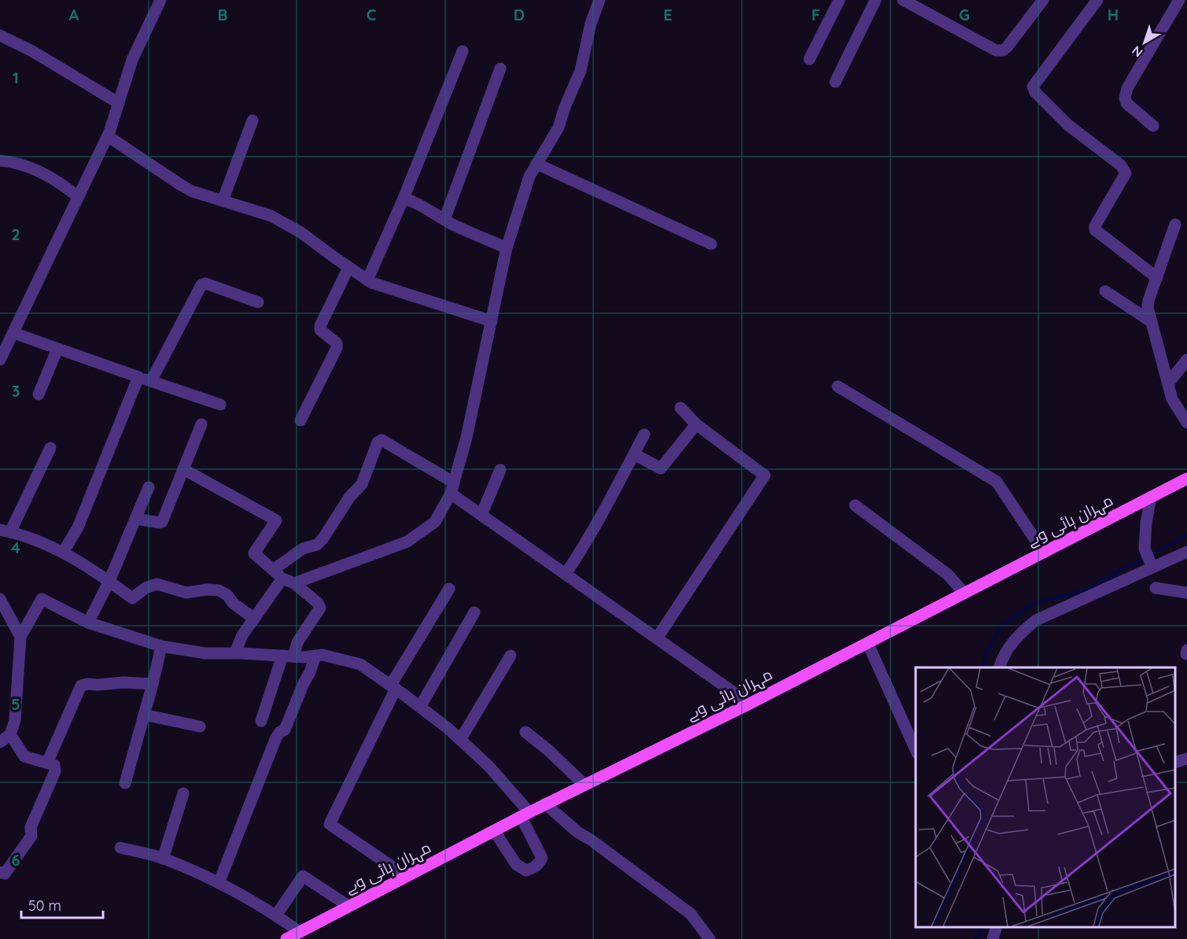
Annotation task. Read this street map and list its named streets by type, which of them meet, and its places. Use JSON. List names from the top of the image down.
{
  "streets": {
    "main road": ["مہران ہائی وے"]
  },
  "scale_bar": "50 m",
  "north": "bottom left",
  "grid": {
    "columns": [
      "A",
      "B",
      "C",
      "D",
      "E",
      "F",
      "G",
      "H"
    ],
    "rows": [
      "1",
      "2",
      "3",
      "4",
      "5",
      "6"
    ]
  }
}
